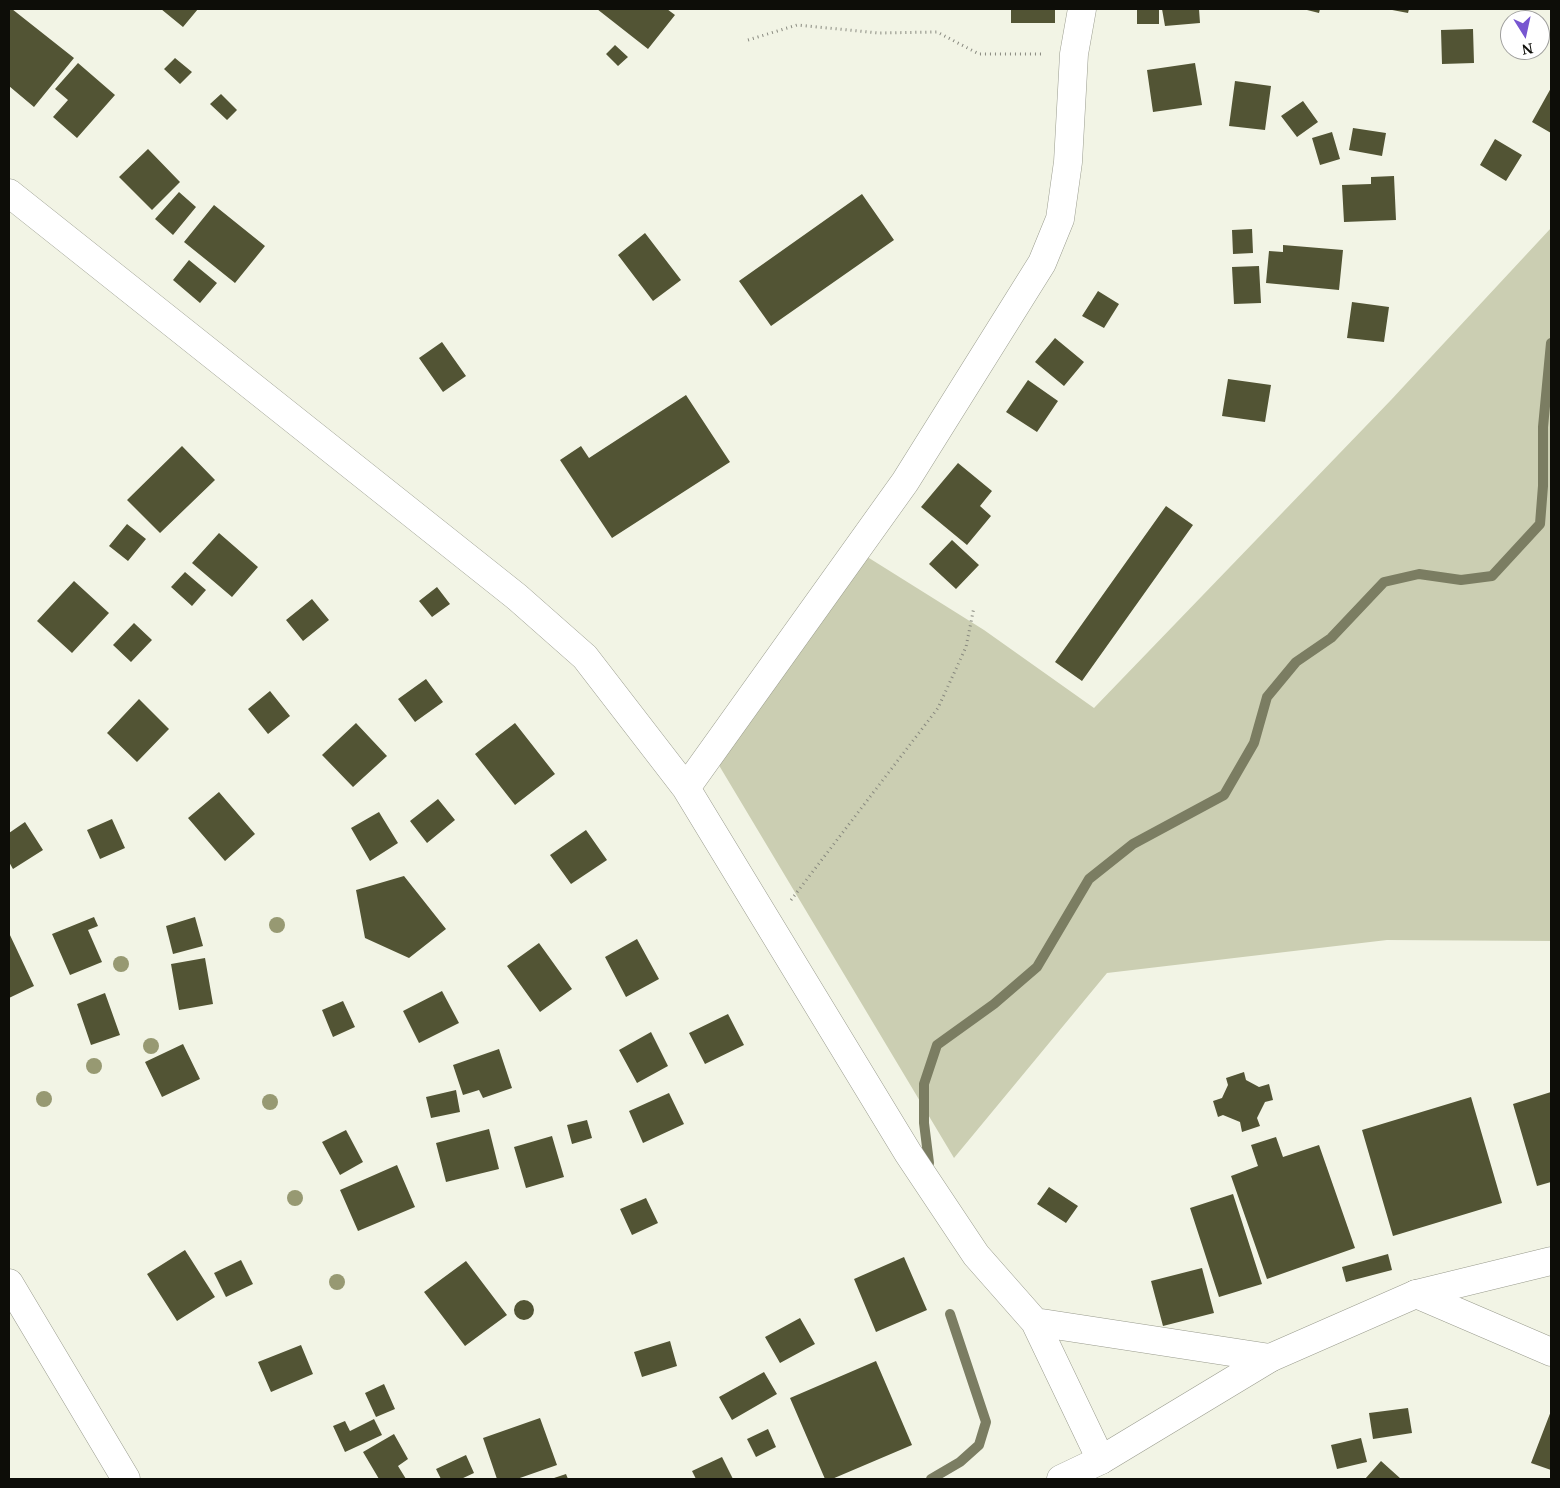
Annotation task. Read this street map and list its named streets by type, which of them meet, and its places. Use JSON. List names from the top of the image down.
{
  "north": "bottom"
}
